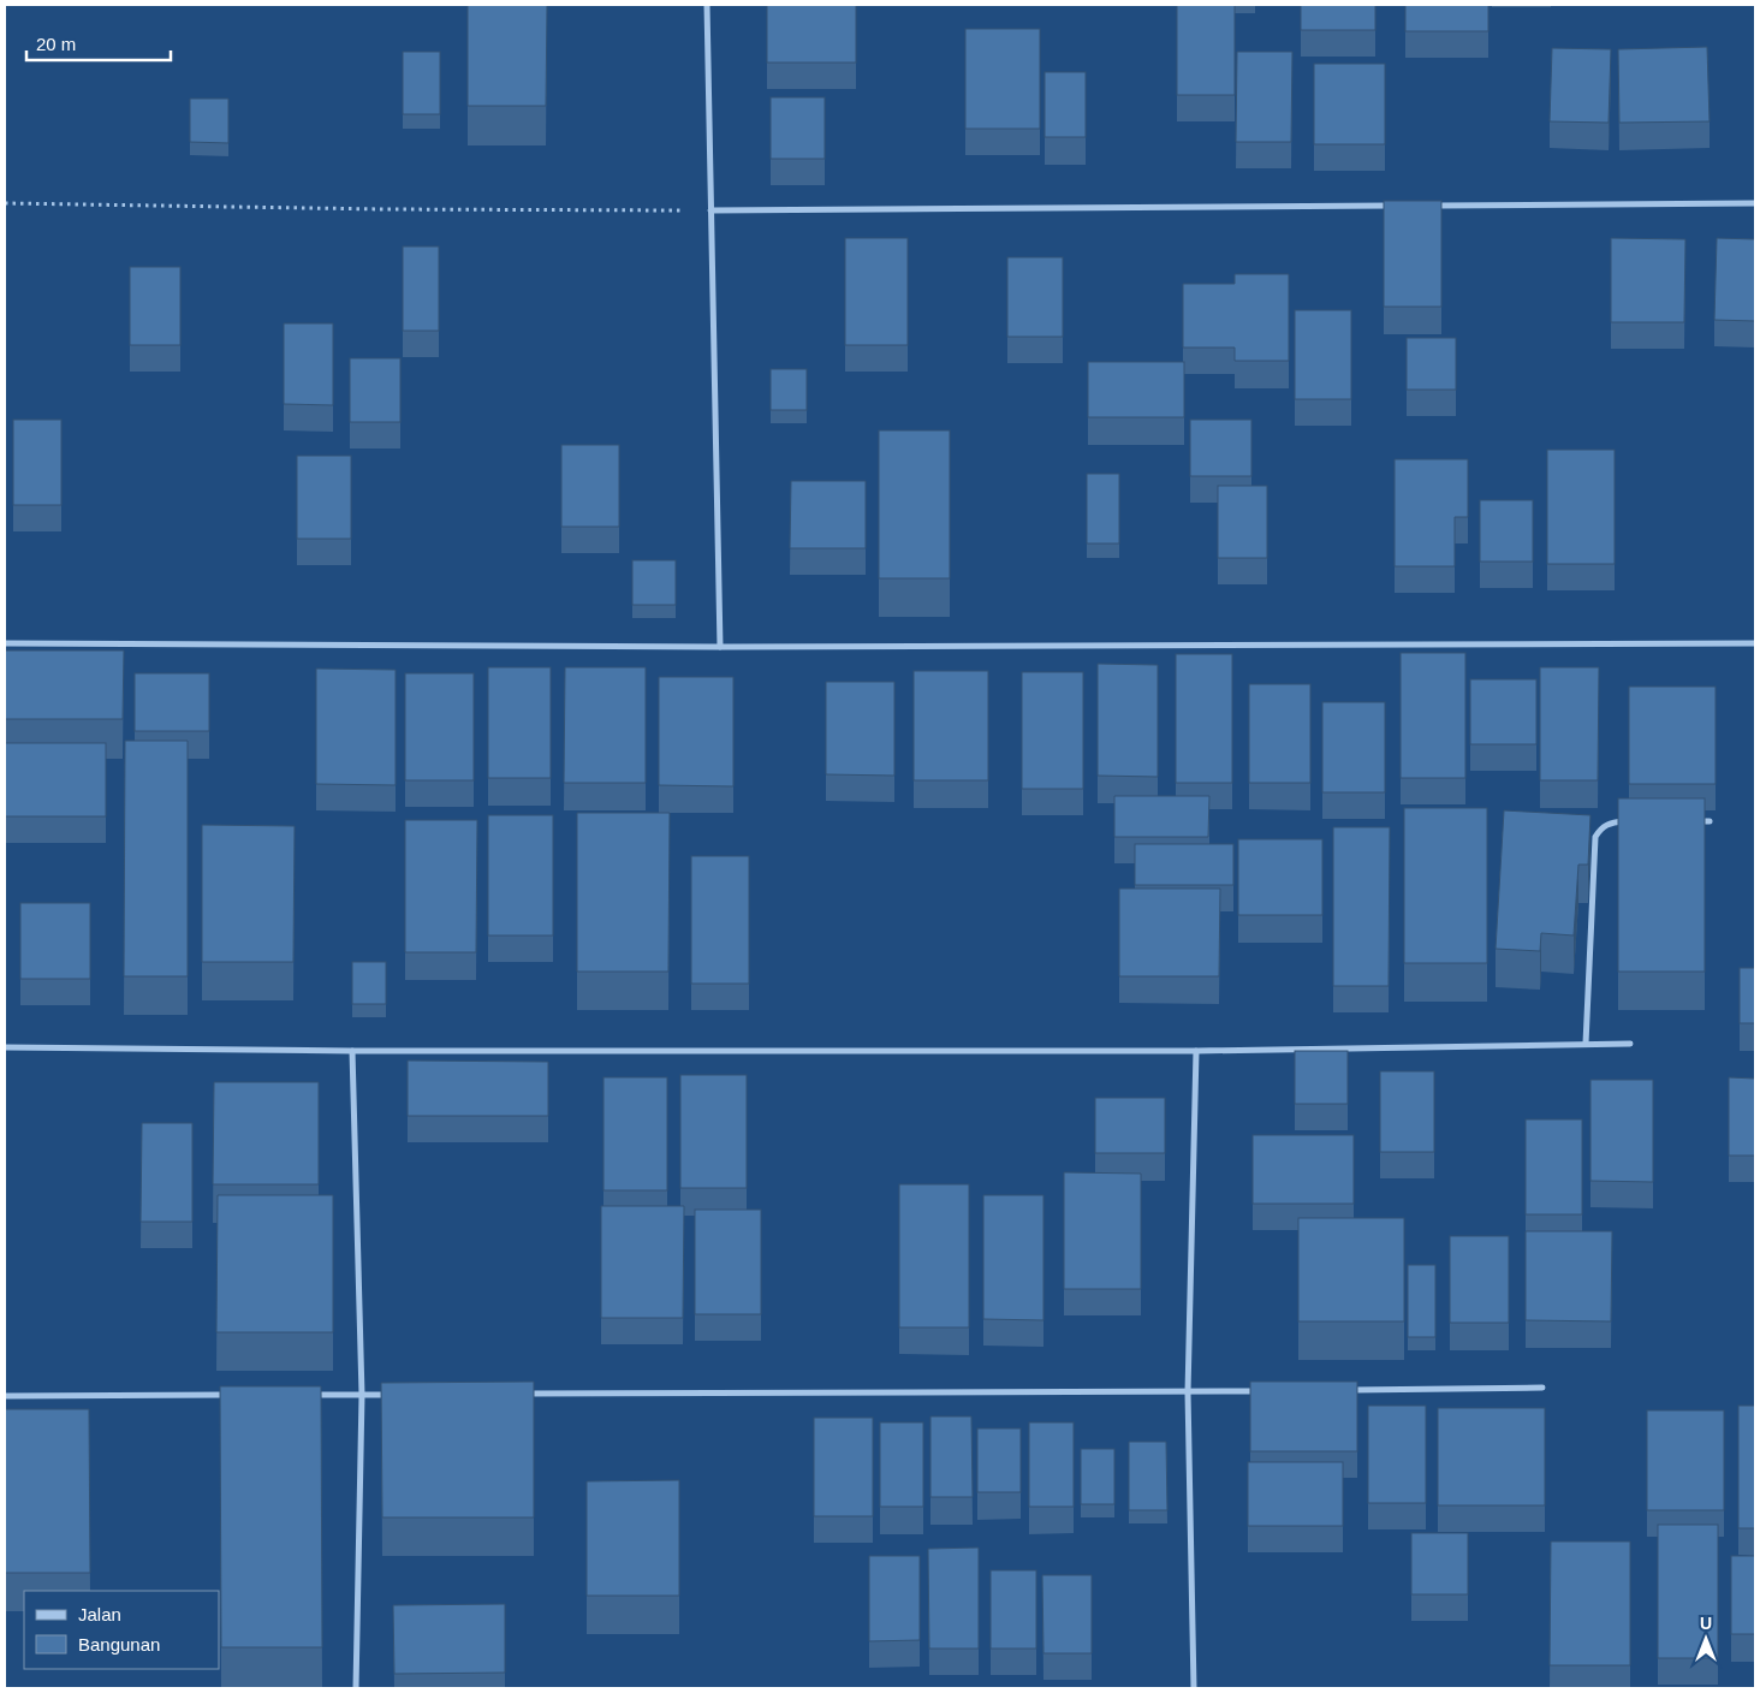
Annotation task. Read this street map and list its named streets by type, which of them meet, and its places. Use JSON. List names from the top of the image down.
{
  "legend": ["Jalan", "Bangunan"],
  "scale_bar": "20 m",
  "north": "top"
}
